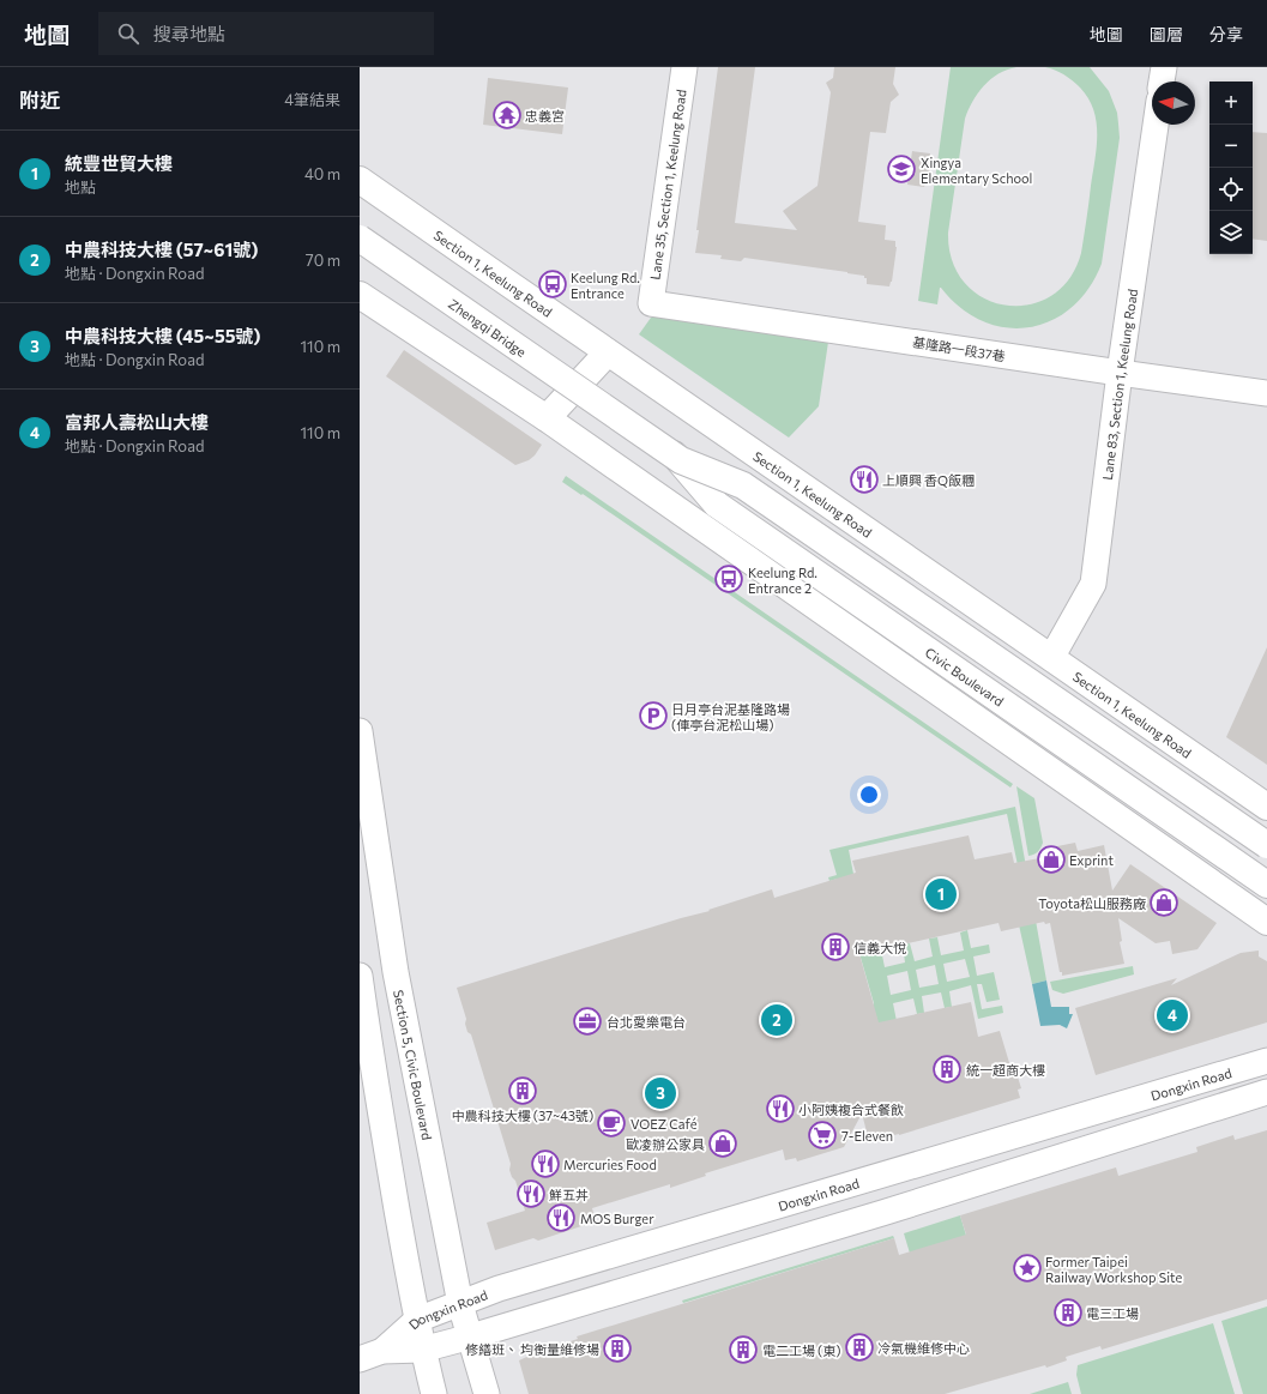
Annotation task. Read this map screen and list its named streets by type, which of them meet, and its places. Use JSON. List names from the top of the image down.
{
  "streets": {
    "main road": ["Section 1, Keelung Road", "Zhengqi Bridge", "Civic Boulevard"],
    "street": [
      "Lane 35, Section 1, Keelung Road",
      "基隆路一段37巷",
      "Lane 83, Section 1, Keelung Road",
      "Section 5, Civic Boulevard",
      "Dongxin Road"
    ]
  },
  "crossings": [
    ["Lane 35, Section 1, Keelung Road", "基隆路一段37巷"],
    ["Section 1, Keelung Road", "Lane 83, Section 1, Keelung Road"],
    ["Zhengqi Bridge", "Civic Boulevard"],
    ["基隆路一段37巷", "Lane 83, Section 1, Keelung Road"],
    ["Section 5, Civic Boulevard", "Dongxin Road"]
  ],
  "places": {
    "temple": ["忠義宮"],
    "school or university": ["Xingya Elementary School"],
    "bus stop": ["Keelung Rd. Entrance", "Keelung Rd. Entrance 2"],
    "restaurant": [
      "上順興 香Q飯糰",
      "小阿姨複合式餐飲",
      "Mercuries Food",
      "鮮五丼",
      "MOS Burger"
    ],
    "parking": ["日月亭台泥基隆路場 (俥亭台泥松山場)"],
    "shop": ["Exprint", "Toyota松山服務廠", "歐凌辦公家具"],
    "building": [
      "信義大悅",
      "統一超商大樓",
      "中農科技大樓 (37~43號)",
      "電三工場",
      "冷氣機維修中心",
      "修繕班、 均衡量維修場",
      "電二工場 (東)"
    ],
    "office": ["台北愛樂電台"],
    "cafe": ["VOEZ Café"],
    "supermarket": ["7-Eleven"],
    "place": ["Former Taipei Railway Workshop Site"]
  },
  "north": "left",
  "page": {
    "header": "地圖",
    "search": "搜尋地點",
    "nav": ["地圖", "圖層", "分享"],
    "heading": ["附近", "4筆結果"],
    "map_buttons": ["+", "−"],
    "list": [
      {
        "mark": "1",
        "name": "統豐世貿大樓",
        "note": "地點",
        "value": "40 m"
      },
      {
        "mark": "2",
        "name": "中農科技大樓 (57~61號)",
        "note": "地點 · Dongxin Road",
        "value": "70 m"
      },
      {
        "mark": "3",
        "name": "中農科技大樓 (45~55號)",
        "note": "地點 · Dongxin Road",
        "value": "110 m"
      },
      {
        "mark": "4",
        "name": "富邦人壽松山大樓",
        "note": "地點 · Dongxin Road",
        "value": "110 m"
      }
    ],
    "pins": [
      "1",
      "4",
      "2",
      "3"
    ]
  }
}
